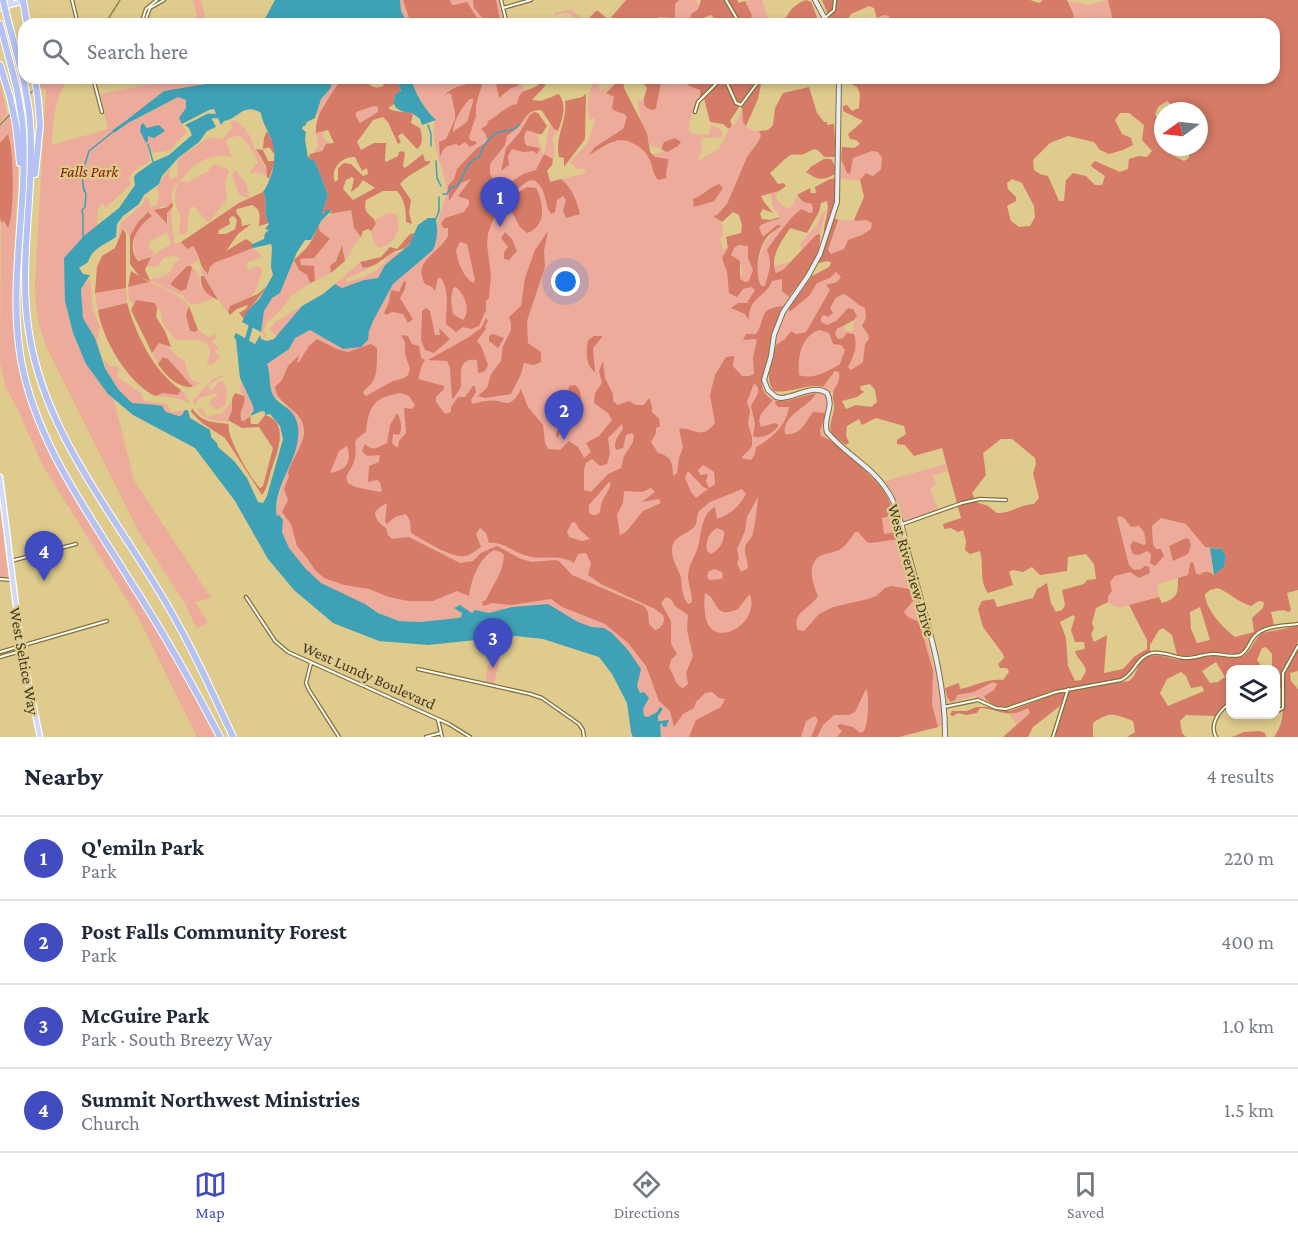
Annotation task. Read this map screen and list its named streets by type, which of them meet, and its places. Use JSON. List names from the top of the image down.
{
  "streets": {
    "main road": ["West Seltice Way"],
    "street": ["West Riverview Drive", "West Lundy Boulevard"]
  },
  "parks": ["Falls Park"],
  "north": "left",
  "page": {
    "search": "Search here",
    "pins": [
      "1",
      "2",
      "4",
      "3"
    ],
    "heading": ["Nearby", "4 results"],
    "list": [
      {
        "mark": "1",
        "name": "Q'emiln Park",
        "note": "Park",
        "value": "220 m"
      },
      {
        "mark": "2",
        "name": "Post Falls Community Forest",
        "note": "Park",
        "value": "400 m"
      },
      {
        "mark": "3",
        "name": "McGuire Park",
        "note": "Park · South Breezy Way",
        "value": "1.0 km"
      },
      {
        "mark": "4",
        "name": "Summit Northwest Ministries",
        "note": "Church",
        "value": "1.5 km"
      }
    ],
    "nav": ["Map", "Directions", "Saved"]
  }
}
